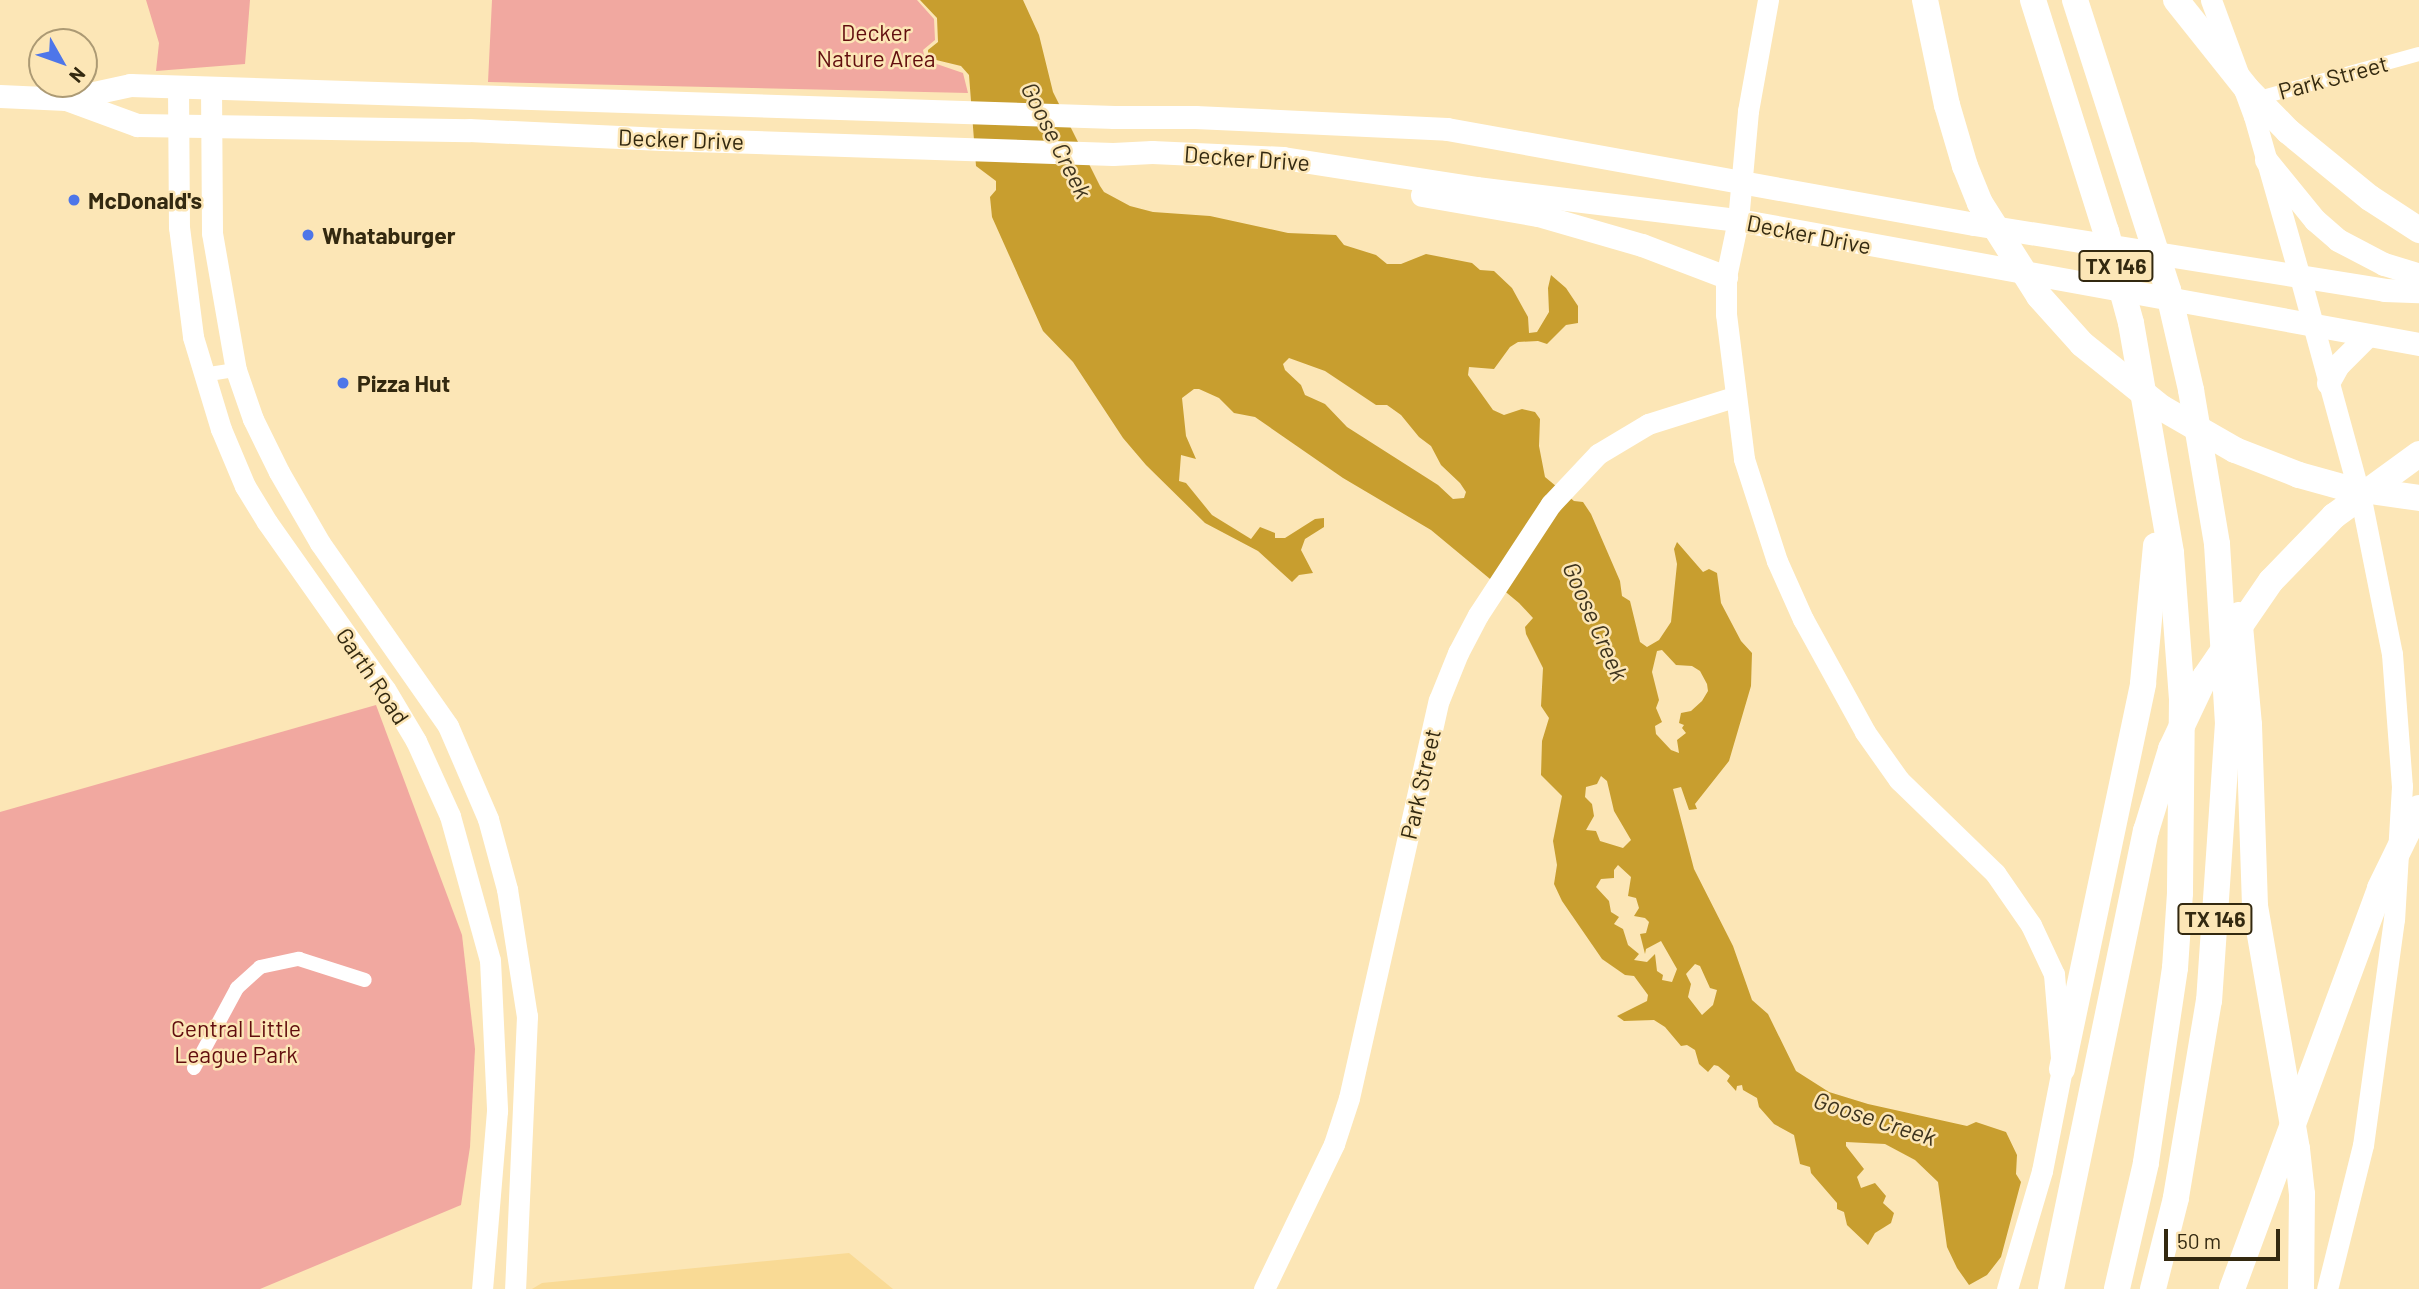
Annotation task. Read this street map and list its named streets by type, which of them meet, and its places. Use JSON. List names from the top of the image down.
{
  "streets": {
    "highway": ["TX 146"],
    "main road": ["Park Street", "Decker Drive", "Garth Road"]
  },
  "crossings": [
    ["Decker Drive", "Garth Road"]
  ],
  "water": ["Goose Creek"],
  "parks": ["Decker Nature Area", "Central Little League Park"],
  "places": ["McDonald's", "Whataburger", "Pizza Hut"],
  "scale_bar": "50 m",
  "north": "bottom right"
}
